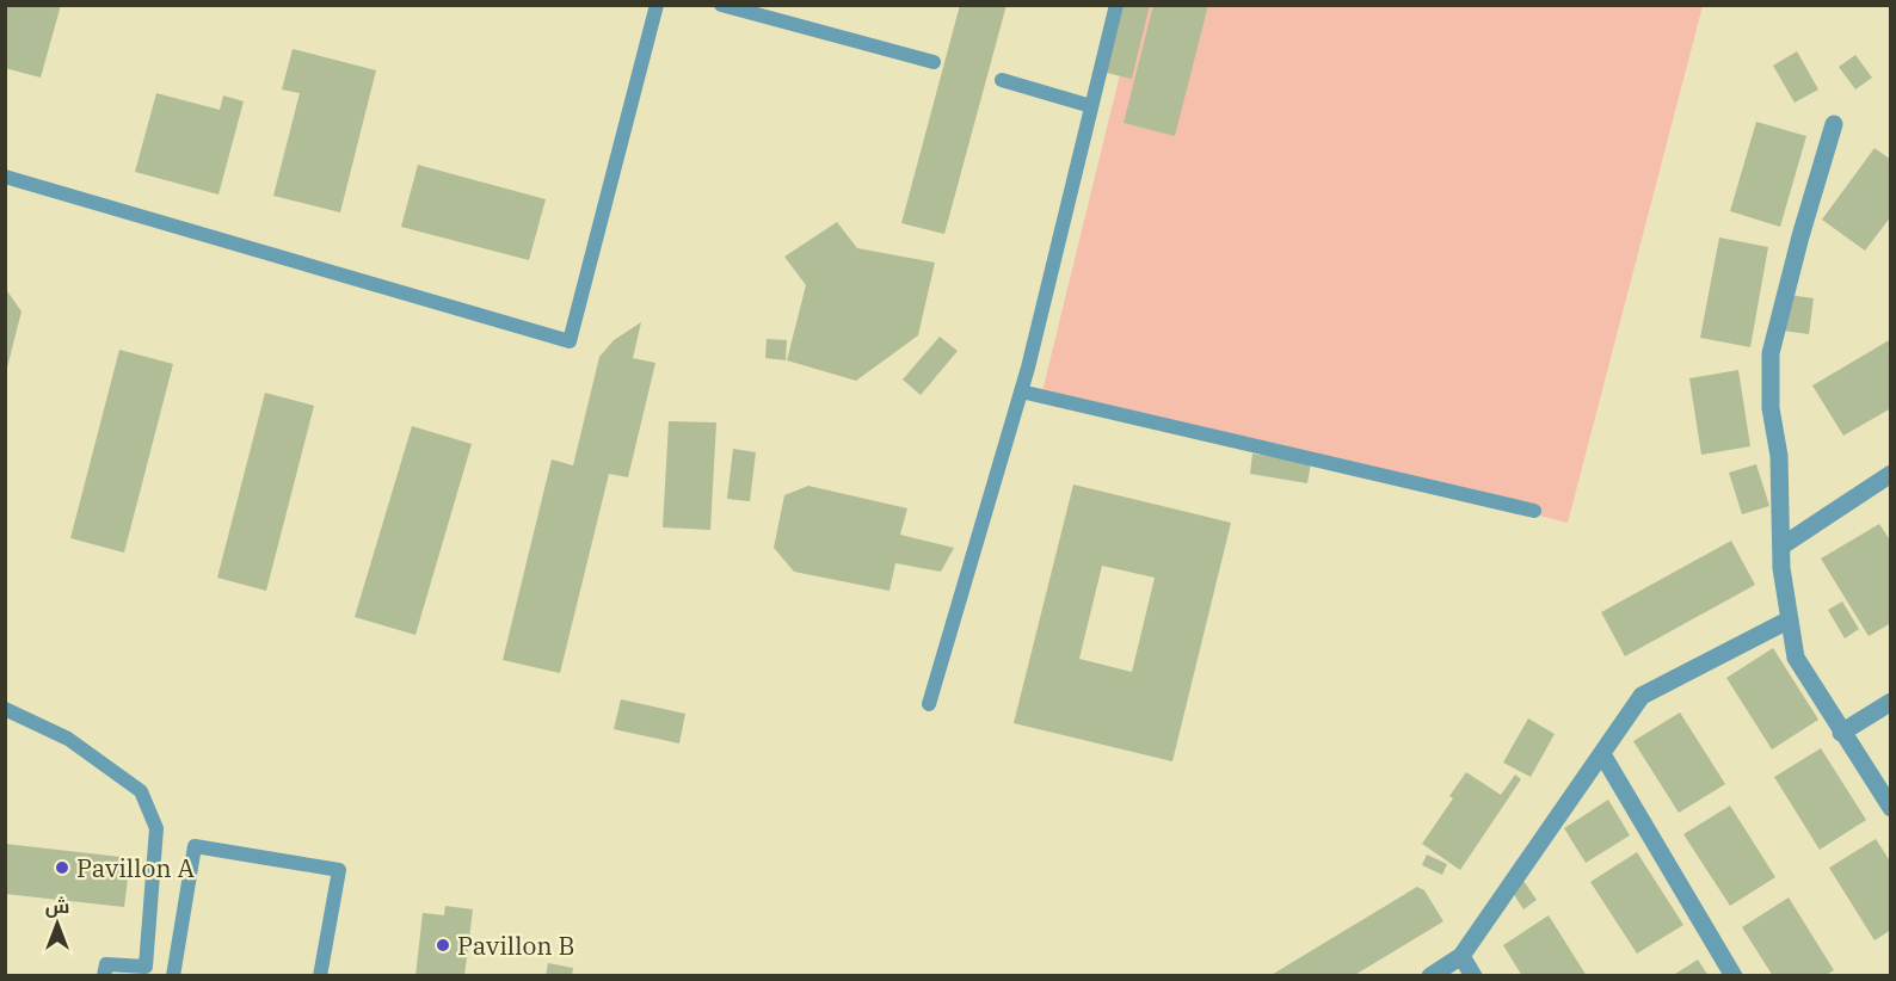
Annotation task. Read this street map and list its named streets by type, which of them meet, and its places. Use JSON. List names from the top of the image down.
{
  "places": ["Pavillon A", "Pavillon B"],
  "north": "top"
}
